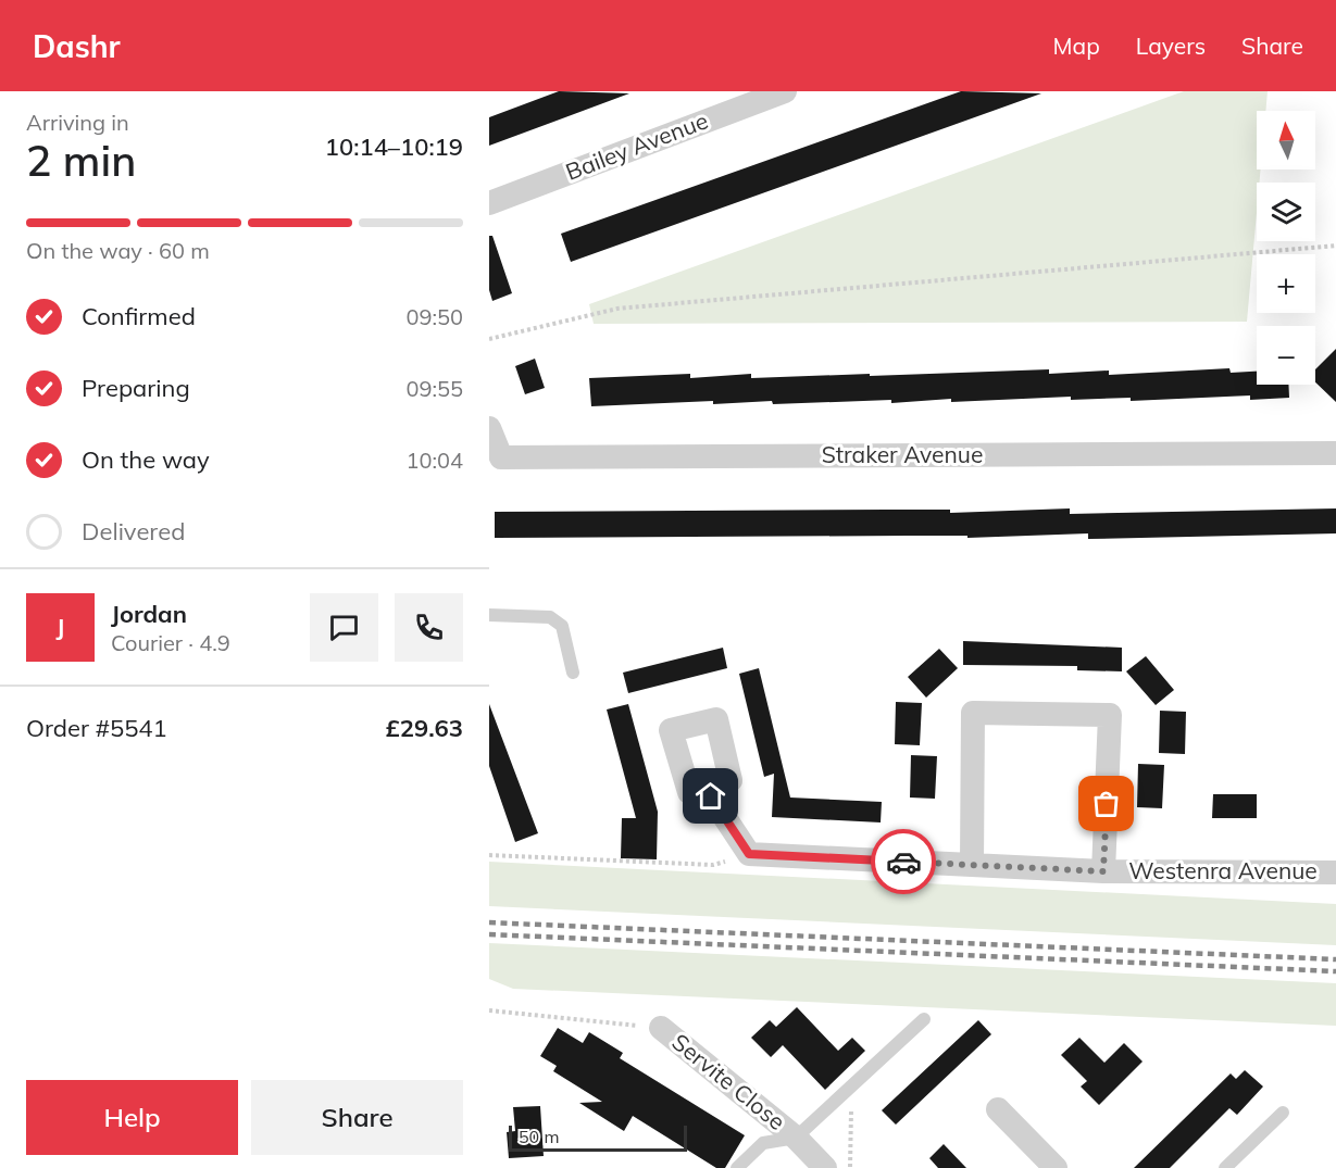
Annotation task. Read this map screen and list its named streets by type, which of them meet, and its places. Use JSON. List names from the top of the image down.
{
  "streets": {
    "street": [
      "Bailey Avenue",
      "Straker Avenue",
      "Westenra Avenue",
      "Servite Close"
    ]
  },
  "scale_bar": "50 m",
  "north": "top",
  "page": {
    "header": "Dashr",
    "nav": ["Map", "Layers", "Share"],
    "heading": ["2 min", "Arriving in", "10:14–10:19"],
    "panel": [
      "Jordan",
      "Courier · 4.9",
      "Order #5541",
      "£29.63"
    ],
    "map_buttons": ["+", "−"],
    "bar": "On the way · 60 m",
    "list": [
      ["Confirmed", "09:50"],
      ["Preparing", "09:55"],
      ["On the way", "10:04"],
      "Delivered"
    ],
    "round": "J",
    "buttons": ["Help", "Share"],
    "scale": "50 m"
  }
}
